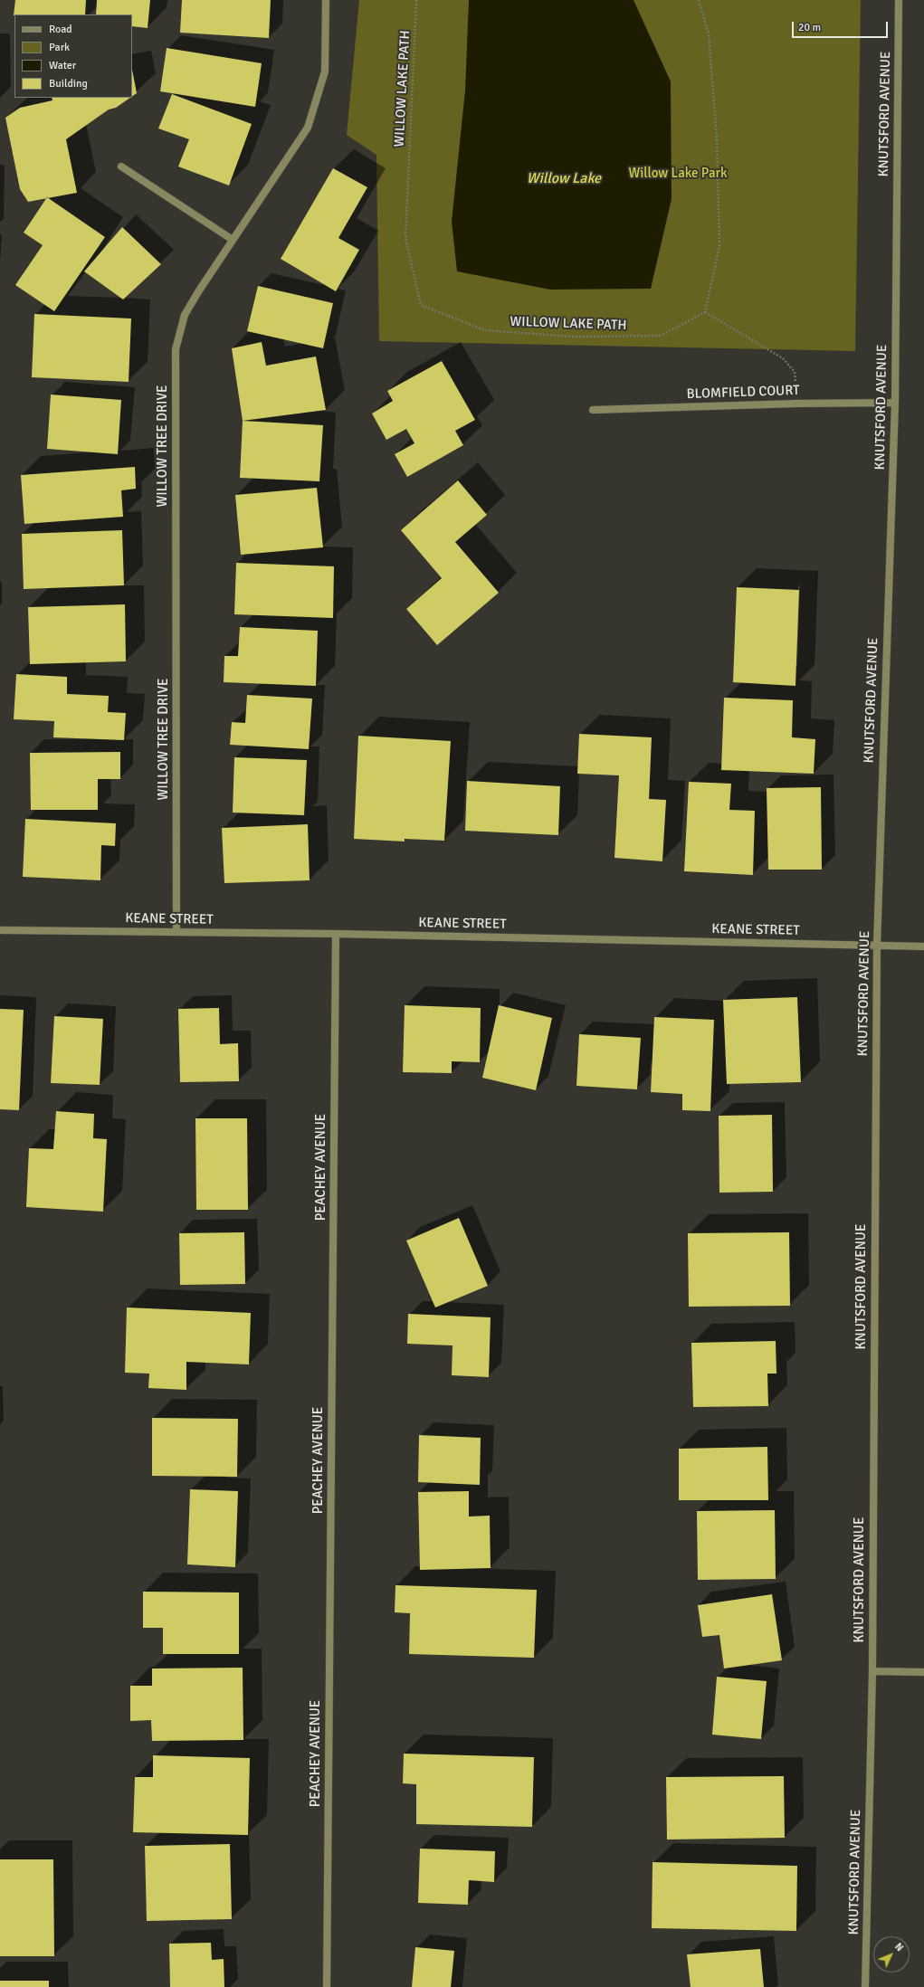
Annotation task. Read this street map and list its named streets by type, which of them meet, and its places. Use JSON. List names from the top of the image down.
{
  "streets": {
    "street": [
      "KNUTSFORD AVENUE",
      "BLOMFIELD COURT",
      "WILLOW TREE DRIVE",
      "KEANE STREET",
      "PEACHEY AVENUE"
    ],
    "path": ["WILLOW LAKE PATH"]
  },
  "crossings": [
    ["KNUTSFORD AVENUE", "BLOMFIELD COURT"],
    ["KNUTSFORD AVENUE", "KEANE STREET"],
    ["WILLOW TREE DRIVE", "KEANE STREET"],
    ["KEANE STREET", "PEACHEY AVENUE"]
  ],
  "water": ["Willow Lake"],
  "parks": ["Willow Lake Park"],
  "legend": [
    "Road",
    "Park",
    "Water",
    "Building"
  ],
  "scale_bar": "20 m",
  "north": "top right"
}
